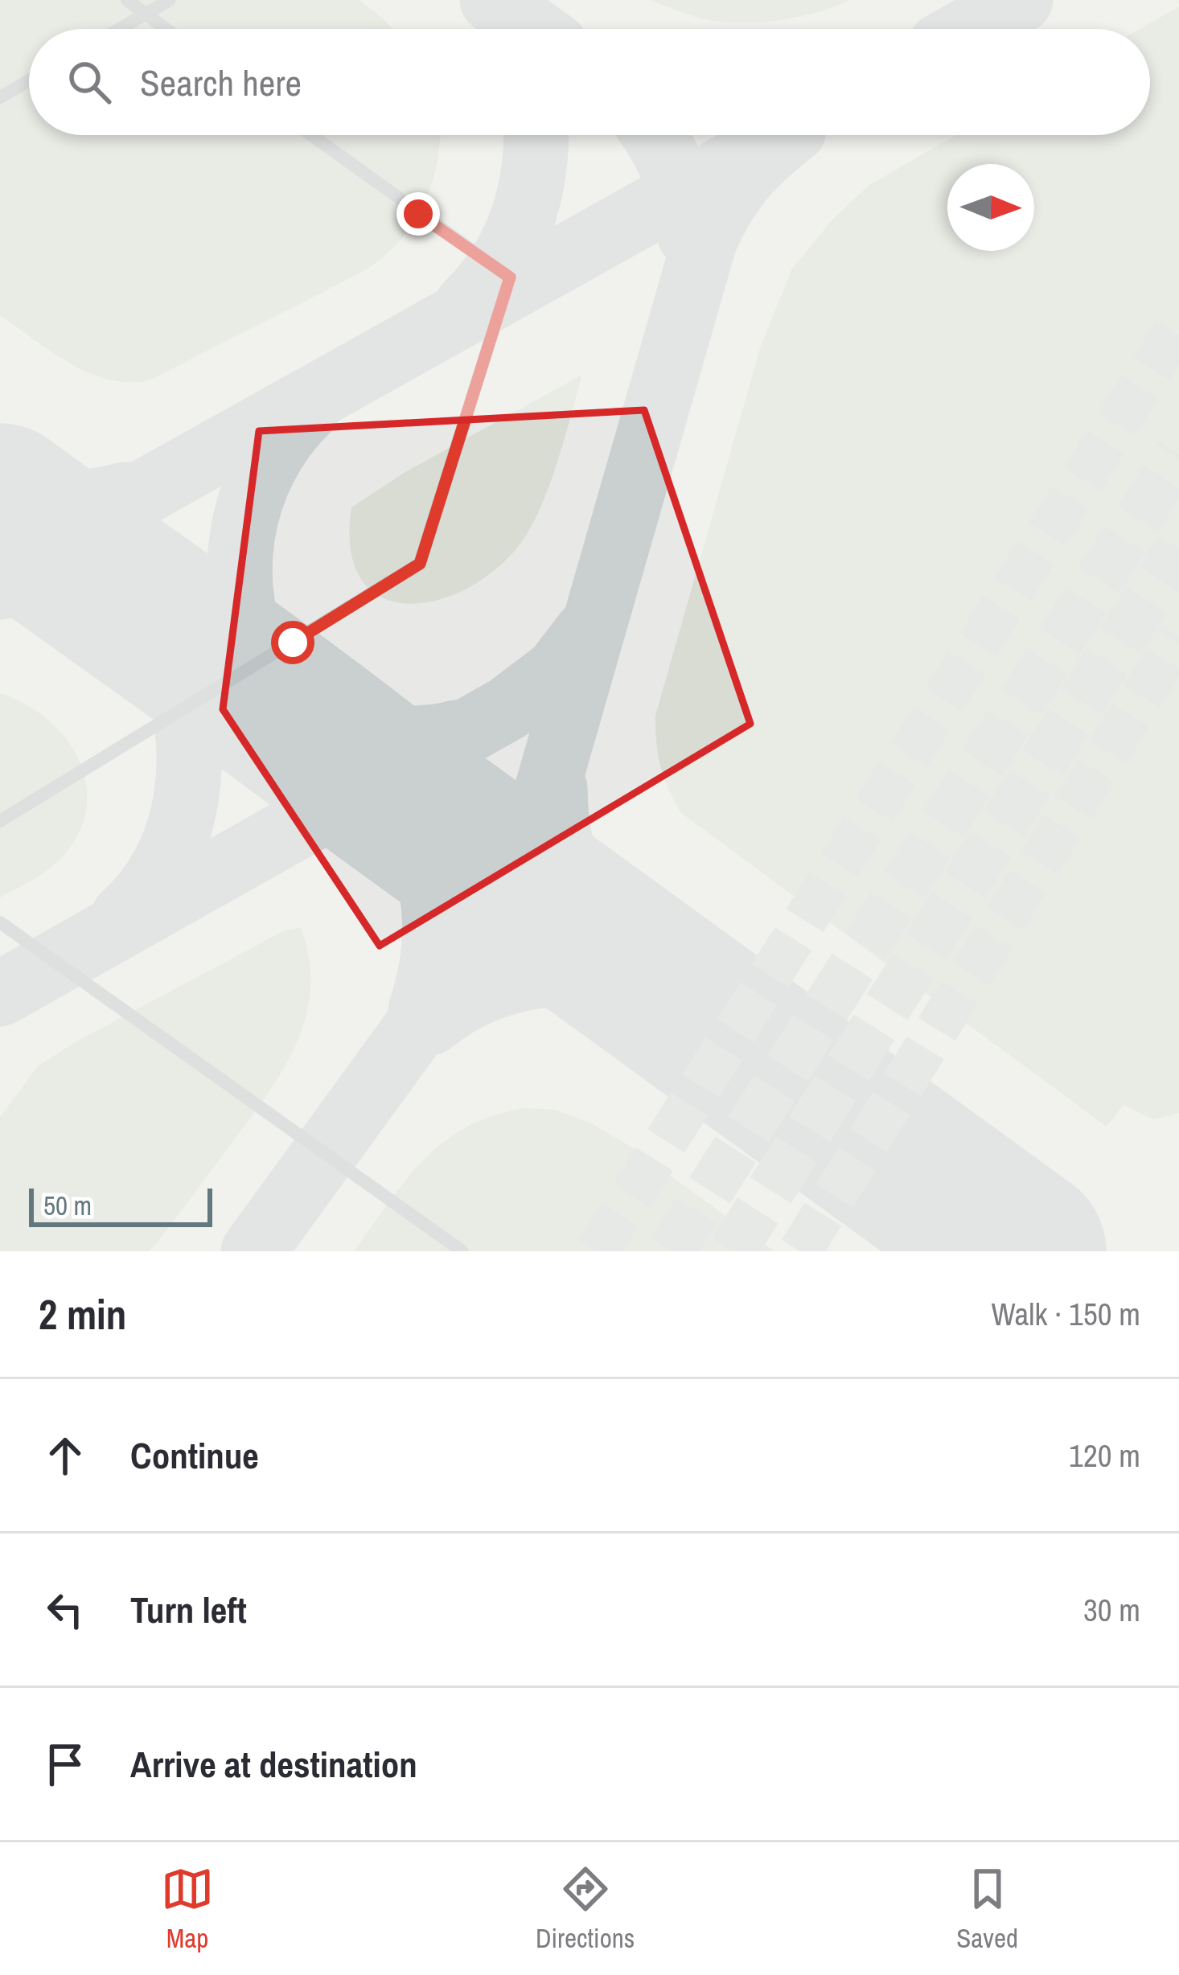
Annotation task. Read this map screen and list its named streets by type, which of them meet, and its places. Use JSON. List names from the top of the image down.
{
  "scale_bar": "50 m",
  "north": "right",
  "page": {
    "search": "Search here",
    "scale": "50 m",
    "heading": ["2 min", "Walk · 150 m"],
    "list": [
      ["Continue", "120 m"],
      ["Turn left", "30 m"],
      "Arrive at destination"
    ],
    "nav": ["Map", "Directions", "Saved"]
  }
}
